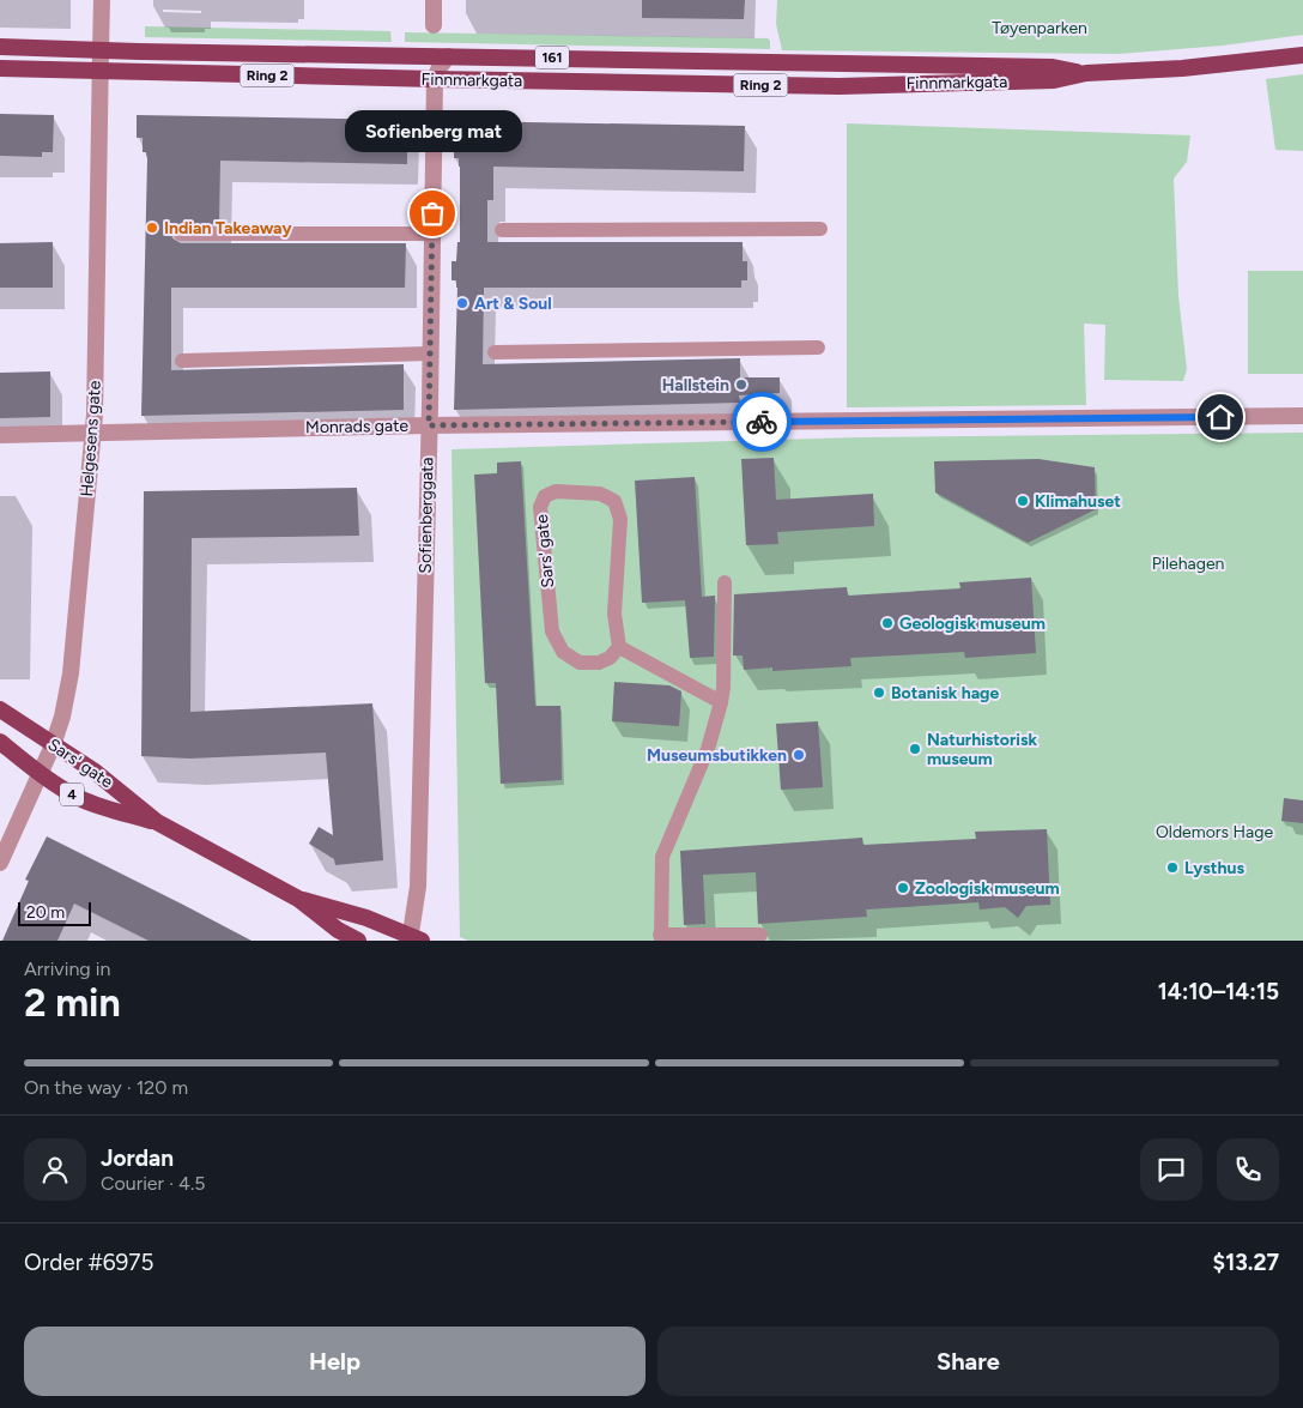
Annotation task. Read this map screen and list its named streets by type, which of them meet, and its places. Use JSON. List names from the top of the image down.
{
  "streets": {
    "main road": [
      "161",
      "Ring 2",
      "Finnmarkgata",
      "Sars' gate",
      "4"
    ],
    "street": ["Monrads gate", "Helgesens gate", "Sofienberggata"]
  },
  "crossings": [
    ["Finnmarkgata", "Helgesens gate"],
    ["Finnmarkgata", "Sofienberggata"],
    ["Monrads gate", "Helgesens gate"],
    ["Monrads gate", "Sofienberggata"],
    ["Helgesens gate", "Sars' gate"],
    ["Sofienberggata", "Sars' gate"]
  ],
  "parks": ["Tøyenparken", "Pilehagen", "Oldemors Hage"],
  "places": [
    "Sofienberg mat",
    "Indian Takeaway",
    "Art & Soul",
    "Hallstein",
    "Klimahuset",
    "Geologisk museum",
    "Botanisk hage",
    "Naturhistorisk museum",
    "Museumsbutikken",
    "Lysthus",
    "Zoologisk museum"
  ],
  "scale_bar": "20 m",
  "page": {
    "bubble": "Sofienberg mat",
    "scale": "20 m",
    "heading": ["2 min", "Arriving in", "14:10–14:15"],
    "panel": [
      "Jordan",
      "Courier · 4.5",
      "Order #6975",
      "$13.27"
    ],
    "bar": "On the way · 120 m",
    "buttons": ["Help", "Share"]
  }
}
